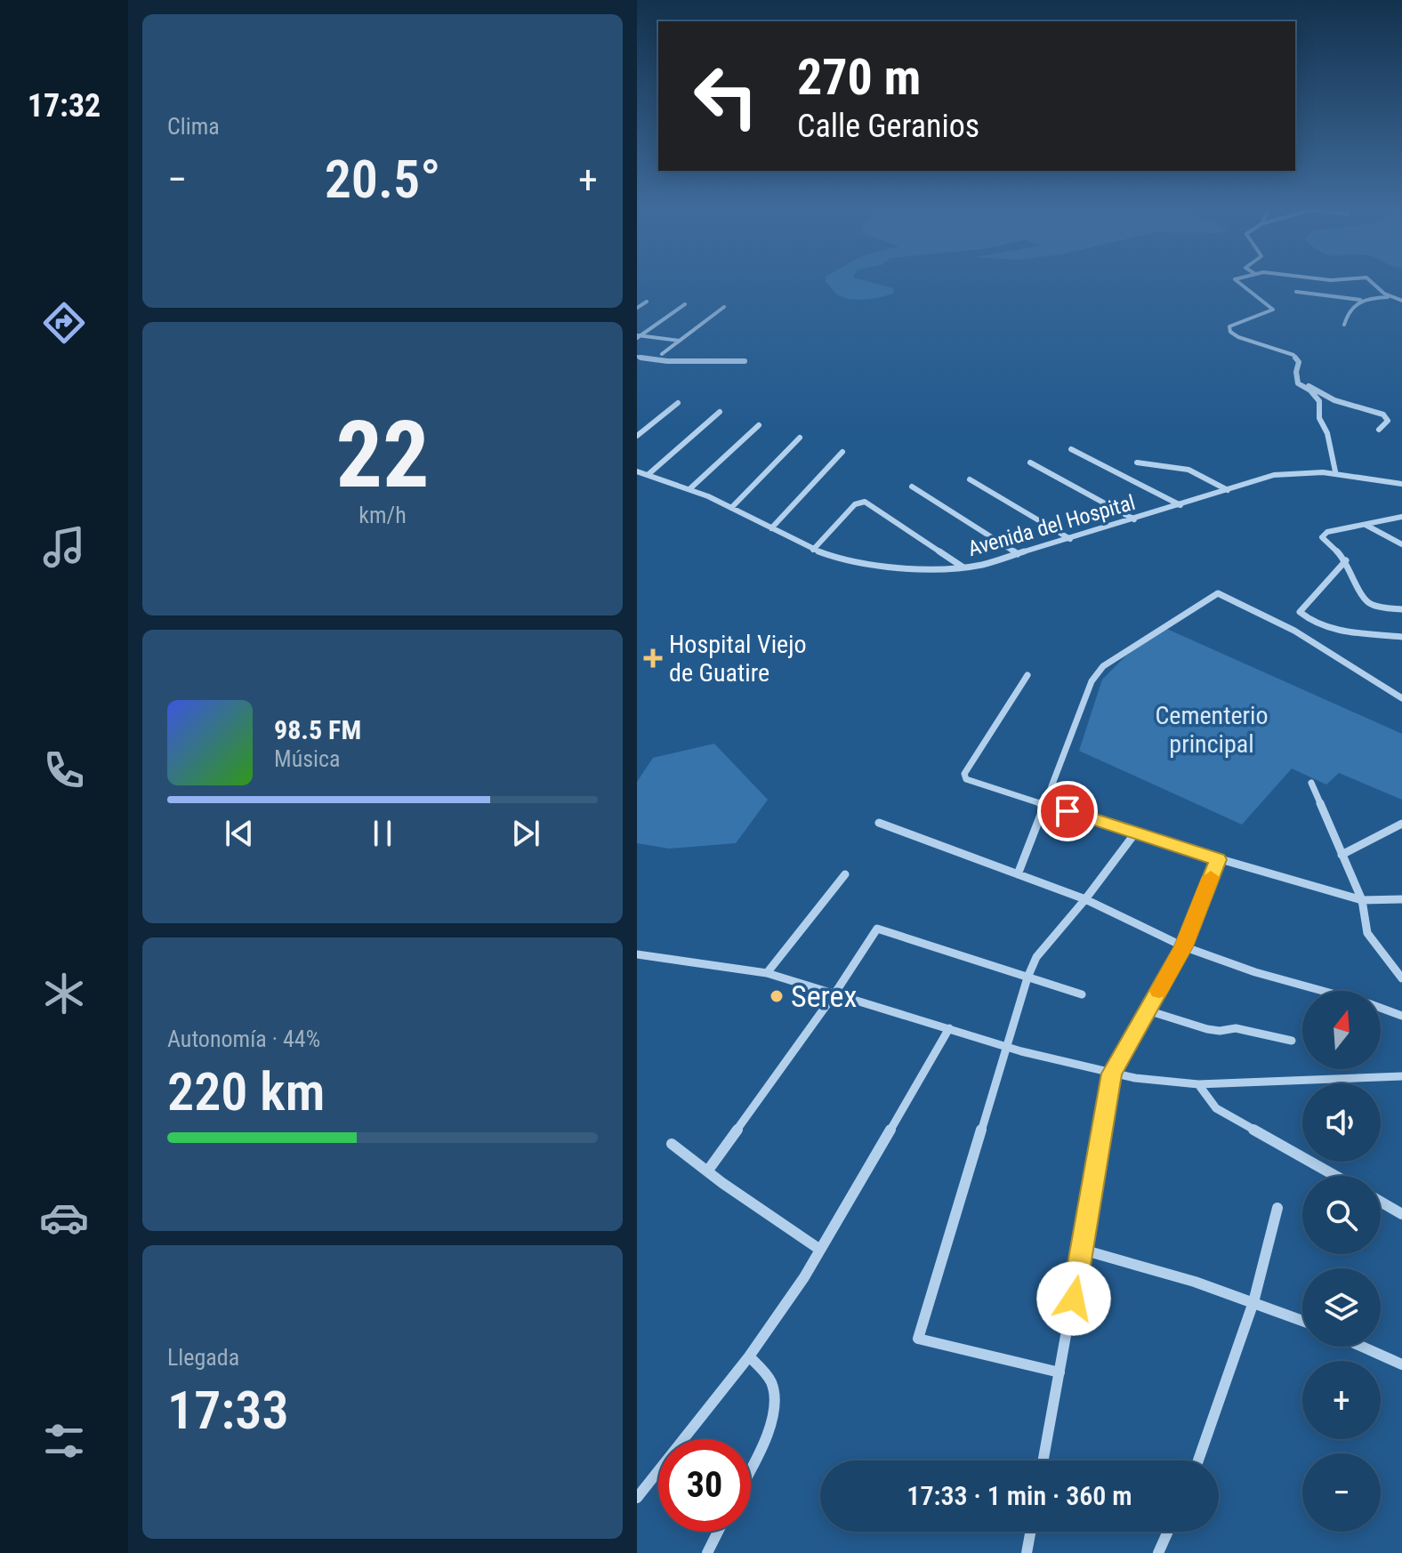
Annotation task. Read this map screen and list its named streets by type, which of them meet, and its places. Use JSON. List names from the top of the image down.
{
  "streets": {
    "street": ["Avenida del Hospital"]
  },
  "parks": ["Cementerio principal"],
  "places": {
    "health": ["Hospital Viejo de Guatire"],
    "other": ["Serex"]
  },
  "north": "top",
  "page": {
    "tabs": "17:32",
    "tile": [
      "Clima",
      ["22", "km/h"],
      ["Autonomía · 44%", "220 km"],
      ["Llegada", "17:33"]
    ],
    "turn": ["270 m", "Calle Geranios"],
    "heat": ["−", "20.5°", "+"],
    "song": ["98.5 FM", "Música"],
    "map_buttons": ["+", "−"],
    "limit": "30",
    "trip": "17:33 · 1 min · 360 m"
  }
}
